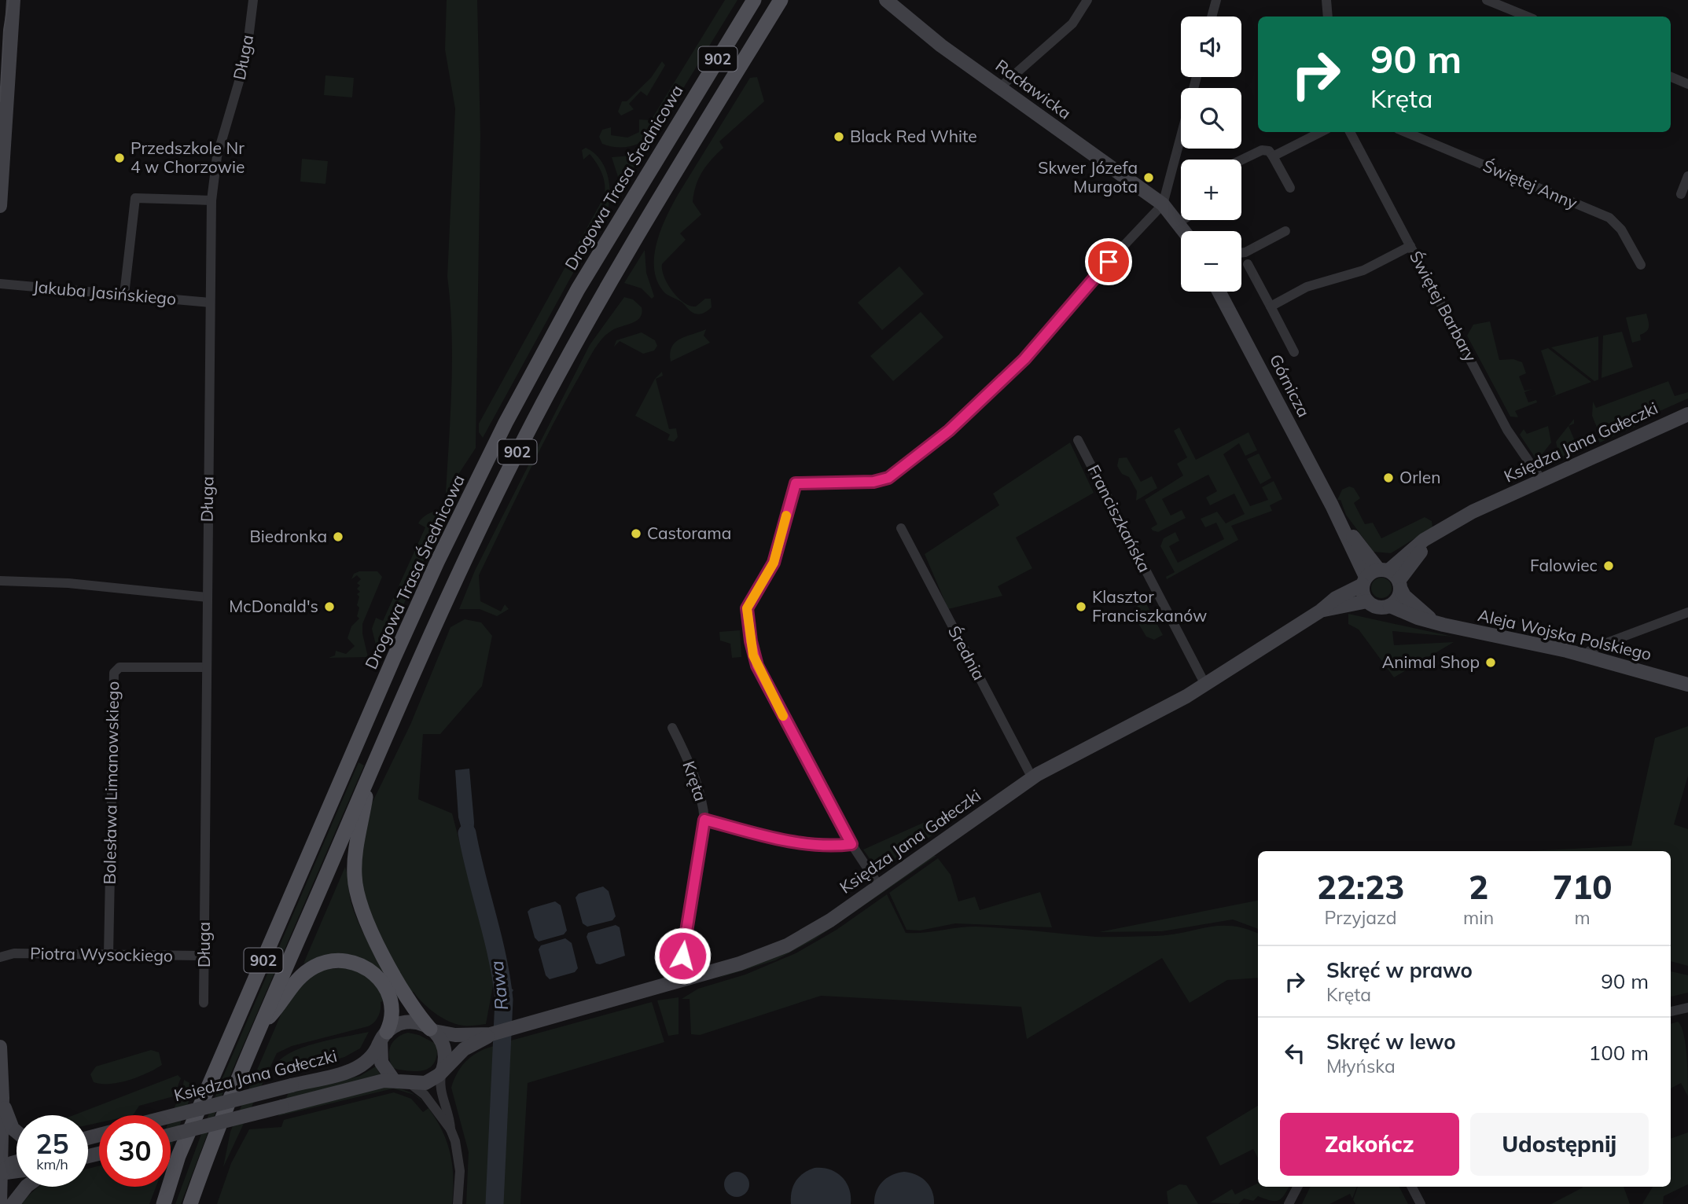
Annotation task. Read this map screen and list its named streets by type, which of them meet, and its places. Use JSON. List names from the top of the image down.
{
  "streets": {
    "main road": ["902", "Drogowa Trasa Średnicowa"],
    "street": [
      "Długa",
      "Racławicka",
      "Świętej Anny",
      "Jakuba Jasińskiego",
      "Świętej Barbary",
      "Górnicza",
      "Księdza Jana Gałeczki",
      "Franciszkańska",
      "Aleja Wojska Polskiego",
      "Średnia",
      "Kręta",
      "Bolesława Limanowskiego",
      "Piotra Wysockiego"
    ]
  },
  "crossings": [
    ["Długa", "Jakuba Jasińskiego"],
    ["Długa", "Bolesława Limanowskiego"],
    ["Długa", "Piotra Wysockiego"],
    ["Świętej Barbary", "Księdza Jana Gałeczki"],
    ["Górnicza", "Księdza Jana Gałeczki"],
    ["Górnicza", "Aleja Wojska Polskiego"],
    ["Księdza Jana Gałeczki", "Franciszkańska"],
    ["Księdza Jana Gałeczki", "Aleja Wojska Polskiego"],
    ["Księdza Jana Gałeczki", "Średnia"],
    ["Bolesława Limanowskiego", "Piotra Wysockiego"]
  ],
  "water": ["Rawa"],
  "places": [
    "Black Red White",
    "Przedszkole Nr 4 w Chorzowie",
    "Skwer Józefa Murgota",
    "Orlen",
    "Castorama",
    "Biedronka",
    "Falowiec",
    "McDonald's",
    "Klasztor Franciszkanów",
    "Animal Shop"
  ],
  "page": {
    "map_buttons": ["+", "−"],
    "turn": ["90 m", "Kręta"],
    "eta": [
      "22:23",
      "Przyjazd",
      "2",
      "min",
      "710",
      "m"
    ],
    "list": [
      {
        "name": "Skręć w prawo",
        "note": "Kręta",
        "value": "90 m"
      },
      {
        "name": "Skręć w lewo",
        "note": "Młyńska",
        "value": "100 m"
      }
    ],
    "buttons": ["Zakończ", "Udostępnij"],
    "speed": "25 km/h",
    "limit": "30"
  }
}
